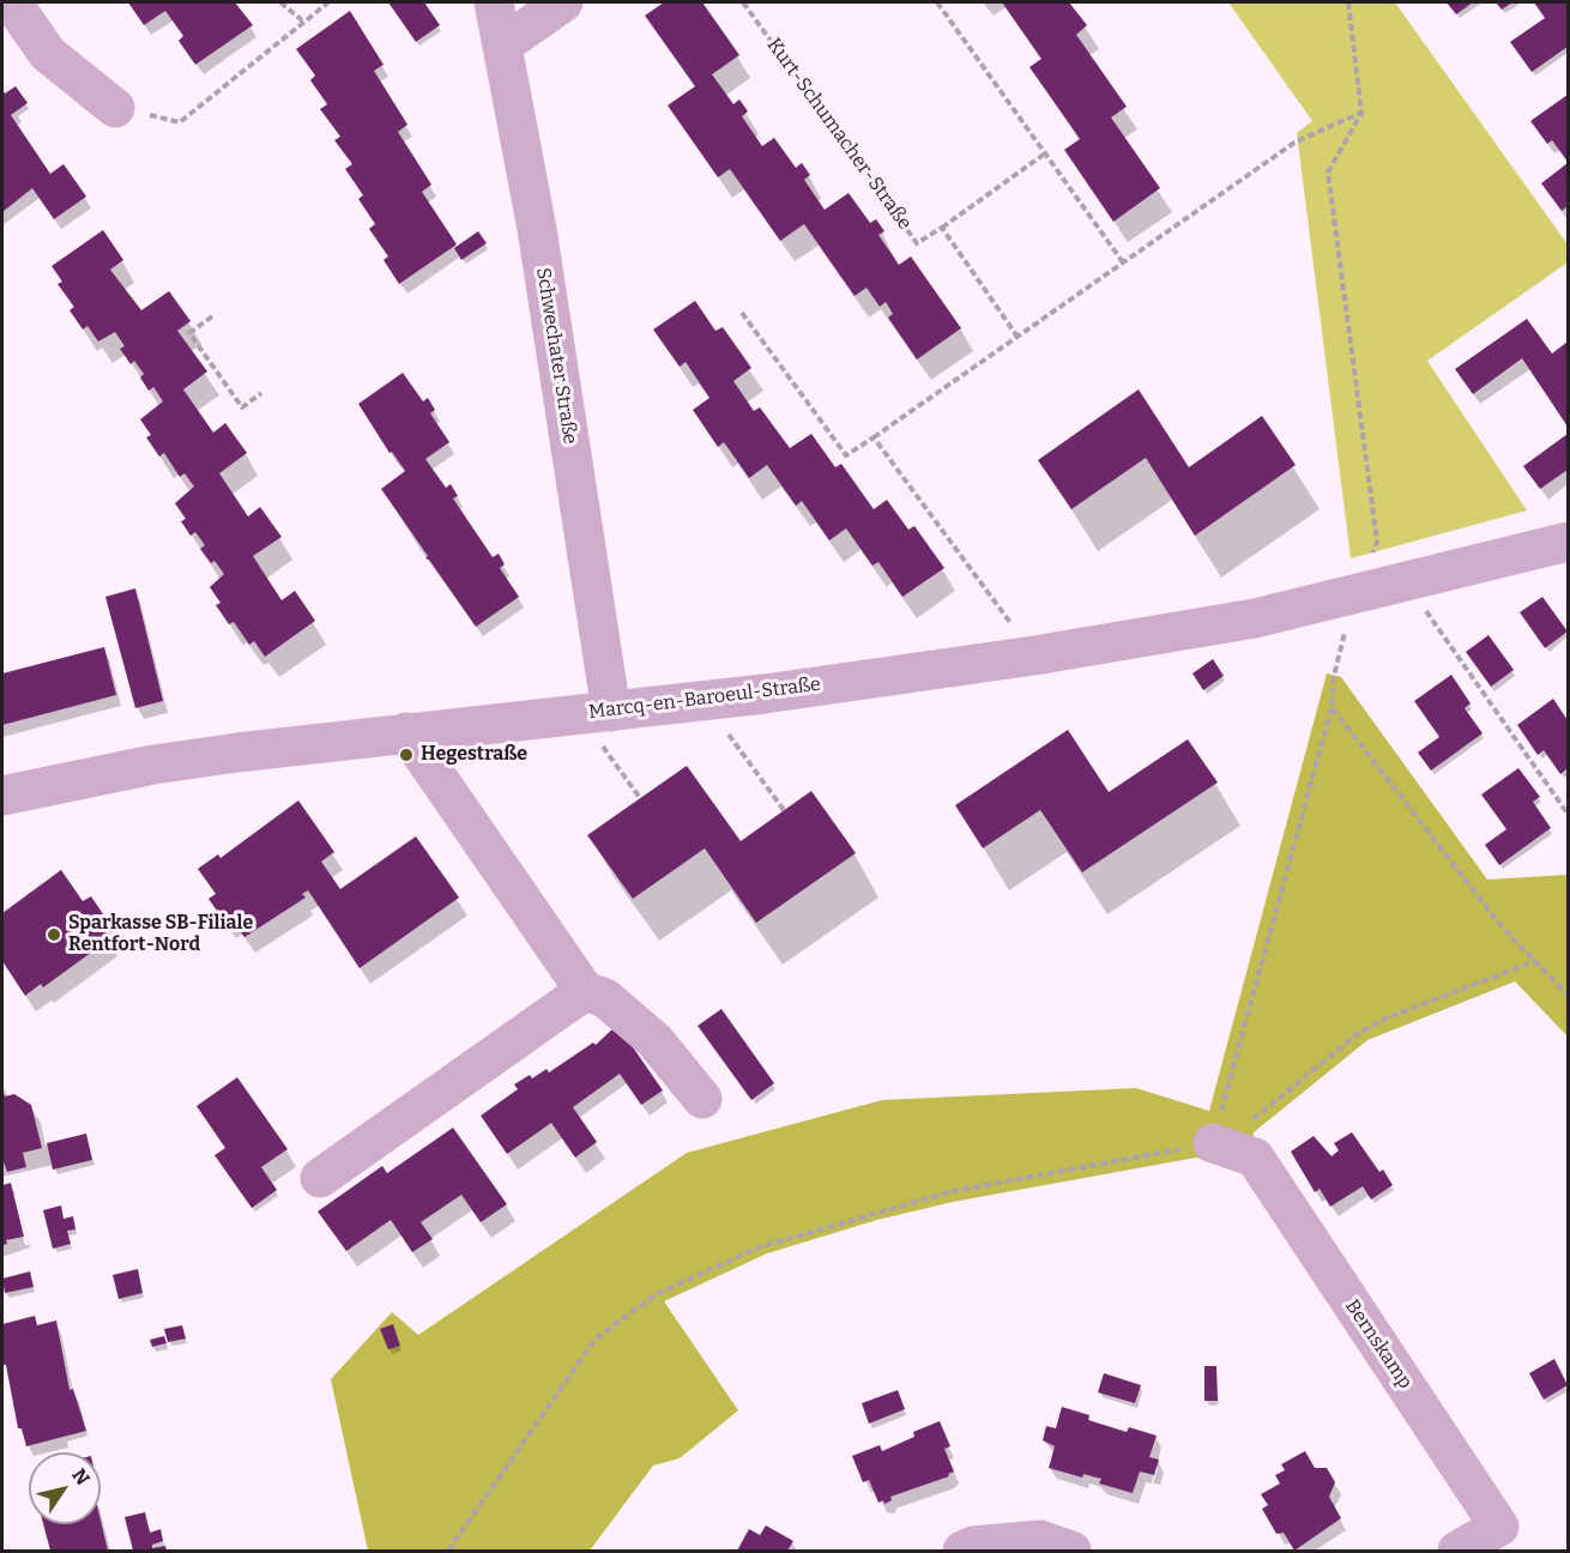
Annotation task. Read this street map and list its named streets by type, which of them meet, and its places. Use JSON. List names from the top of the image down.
{
  "streets": {
    "street": ["Schwechater Straße", "Marcq-en-Baroeul-Straße", "Bernskamp"],
    "path": ["Kurt-Schumacher-Straße"]
  },
  "crossings": [
    ["Schwechater Straße", "Marcq-en-Baroeul-Straße"]
  ],
  "places": ["Hegestraße", "Sparkasse SB-Filiale Rentfort-Nord"],
  "north": "top right"
}
